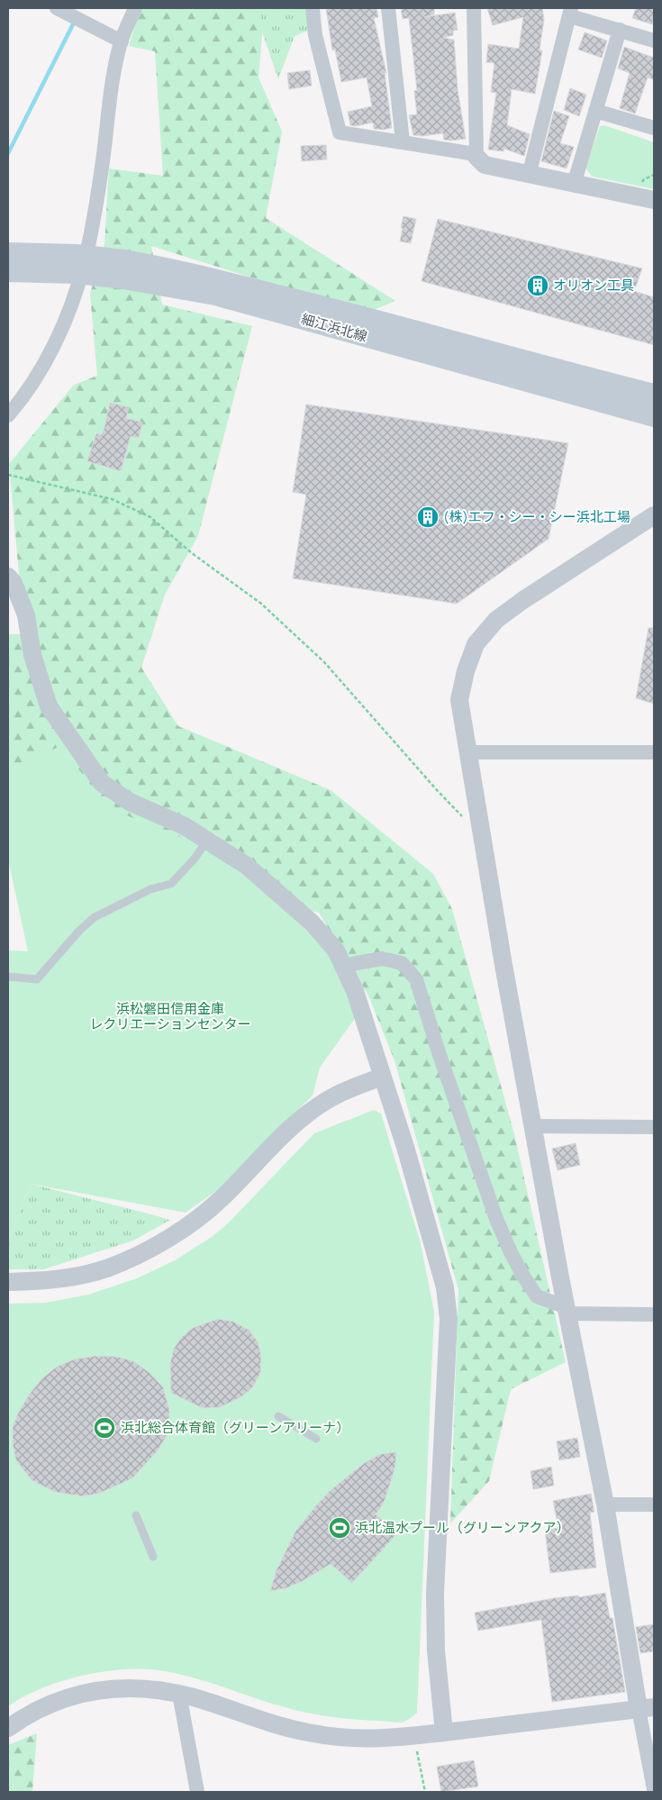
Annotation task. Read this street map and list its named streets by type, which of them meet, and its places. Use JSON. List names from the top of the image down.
{
  "streets": {
    "main road": ["細江浜北線"]
  },
  "parks": ["浜松磐田信用金庫 レクリエーションセンター"],
  "places": {
    "building": ["オリオン工具", "(株)エフ・シー・シー浜北工場"],
    "sports": ["浜北総合体育館（グリーンアリーナ）", "浜北温水プール（グリーンアクア）"]
  }
}
